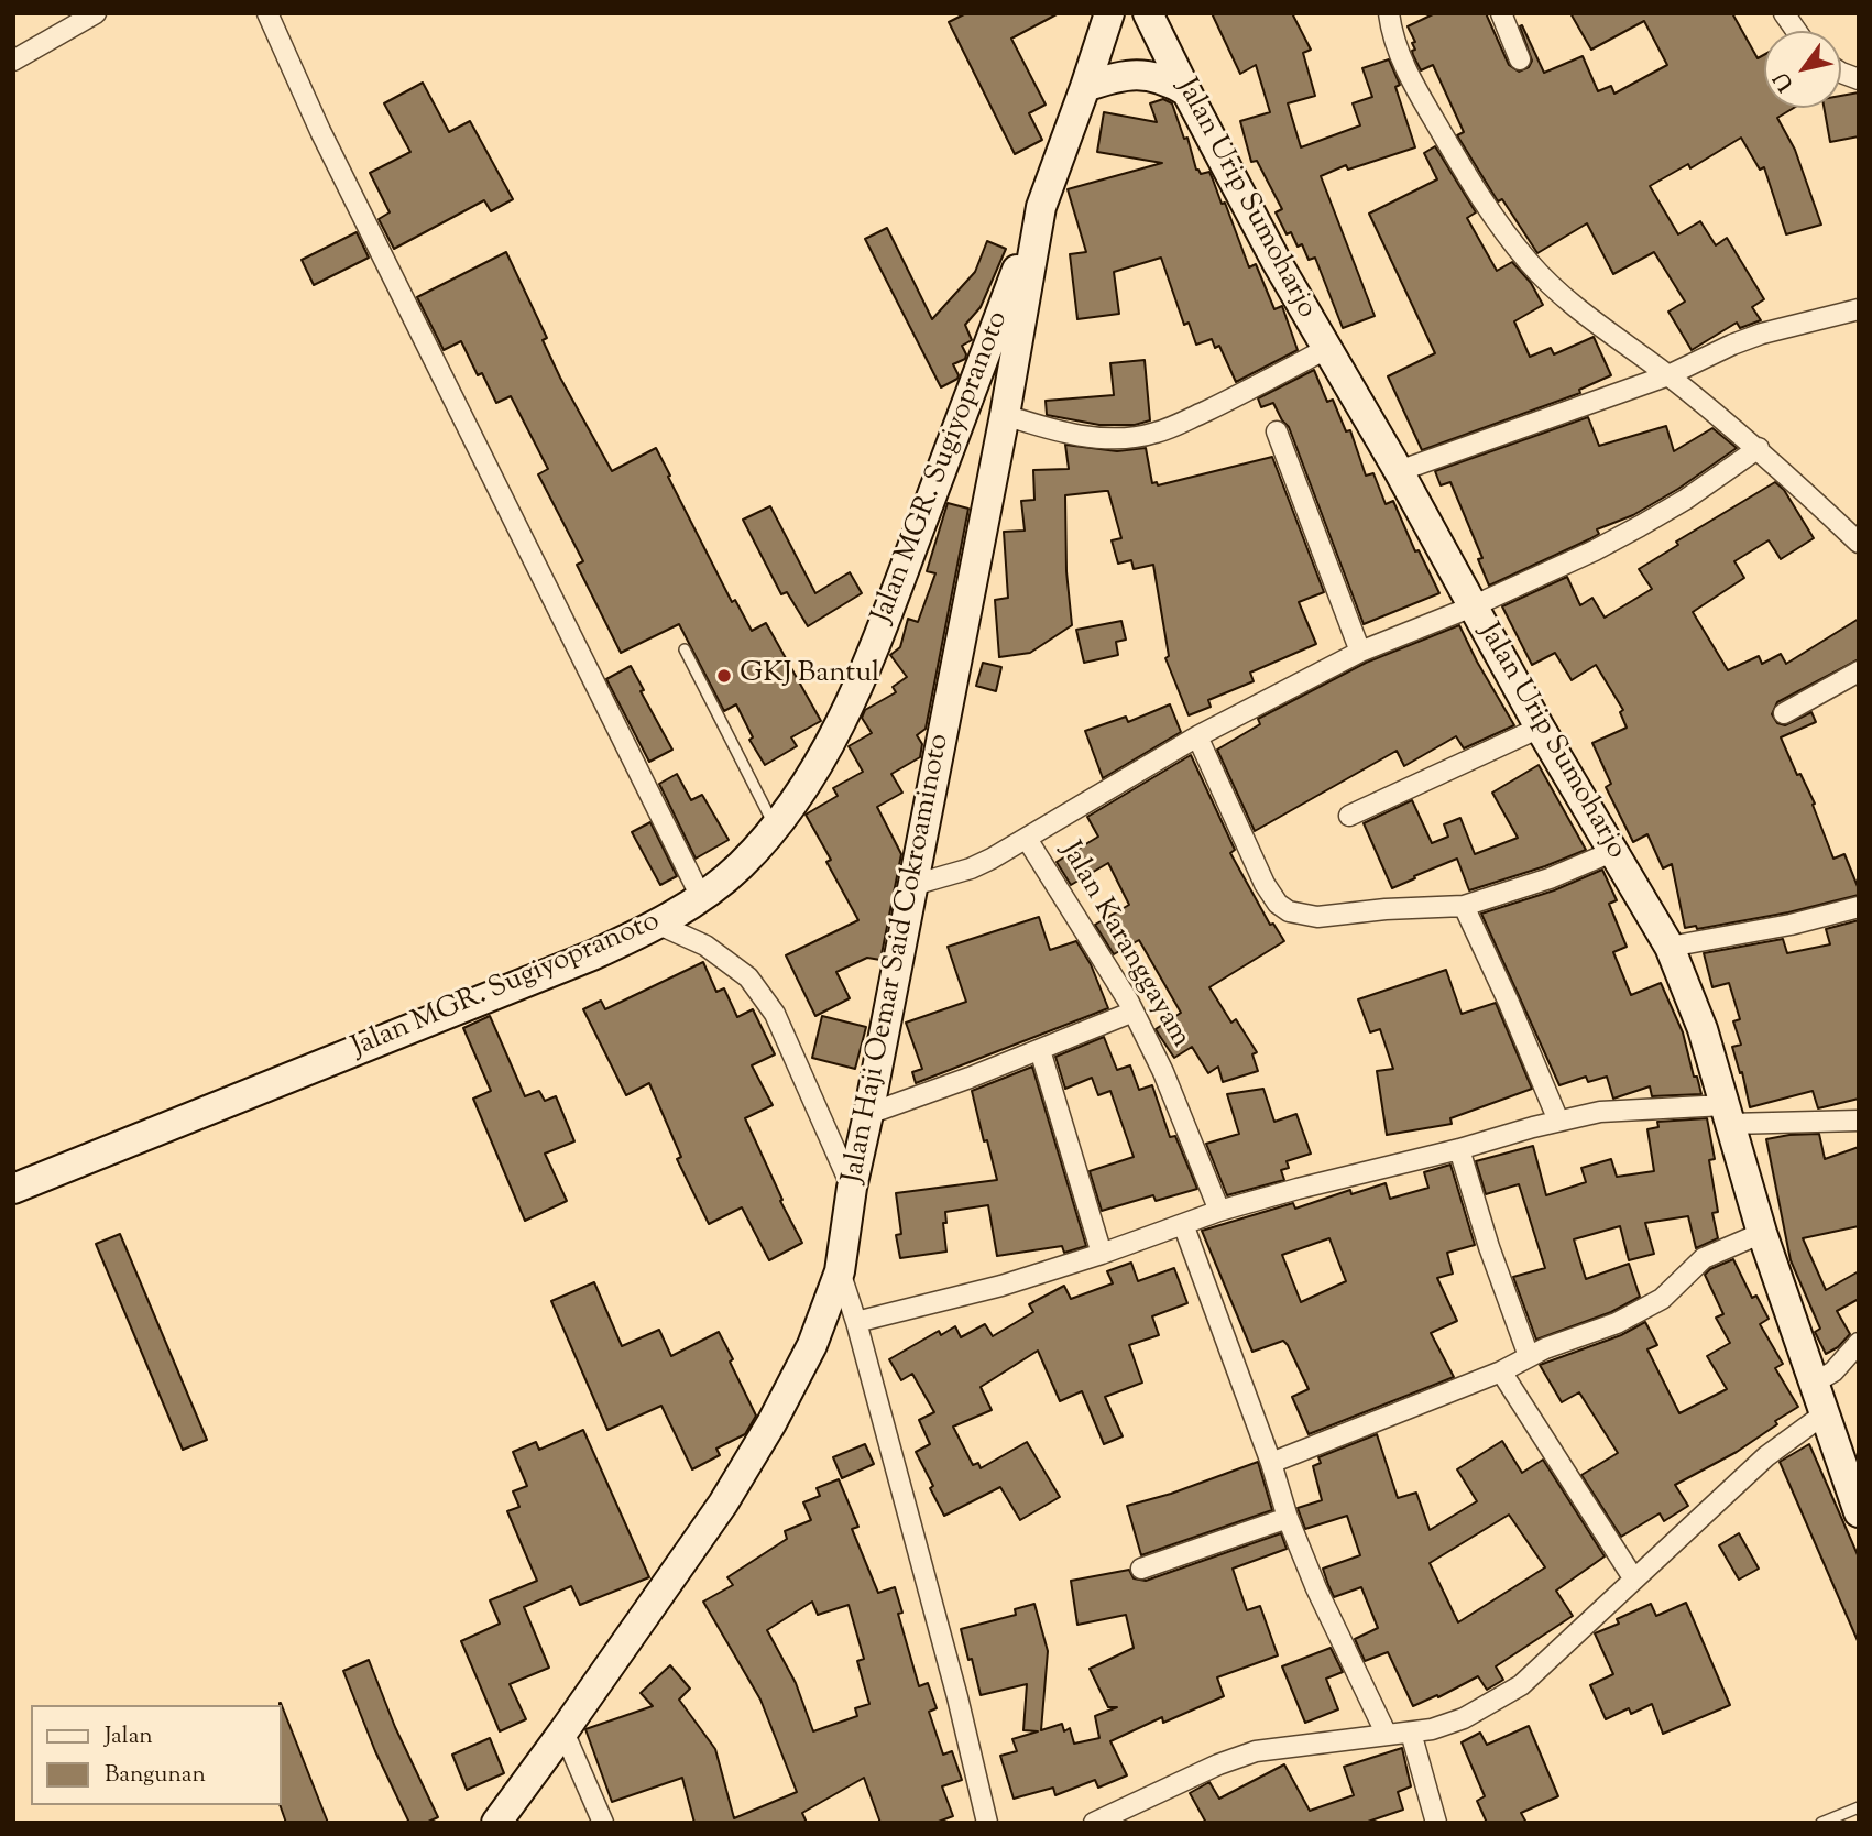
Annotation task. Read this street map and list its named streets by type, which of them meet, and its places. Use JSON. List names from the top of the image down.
{
  "streets": {
    "main road": ["Jalan Urip Sumoharjo", "Jalan MGR. Sugiyopranoto", "Jalan Haji Oemar Said Cokroaminoto"],
    "street": ["Jalan Karanggayam"]
  },
  "crossings": [
    ["Jalan MGR. Sugiyopranoto", "Jalan Haji Oemar Said Cokroaminoto"]
  ],
  "places": ["GKJ Bantul"],
  "legend": ["Jalan", "Bangunan"],
  "north": "bottom left"
}
